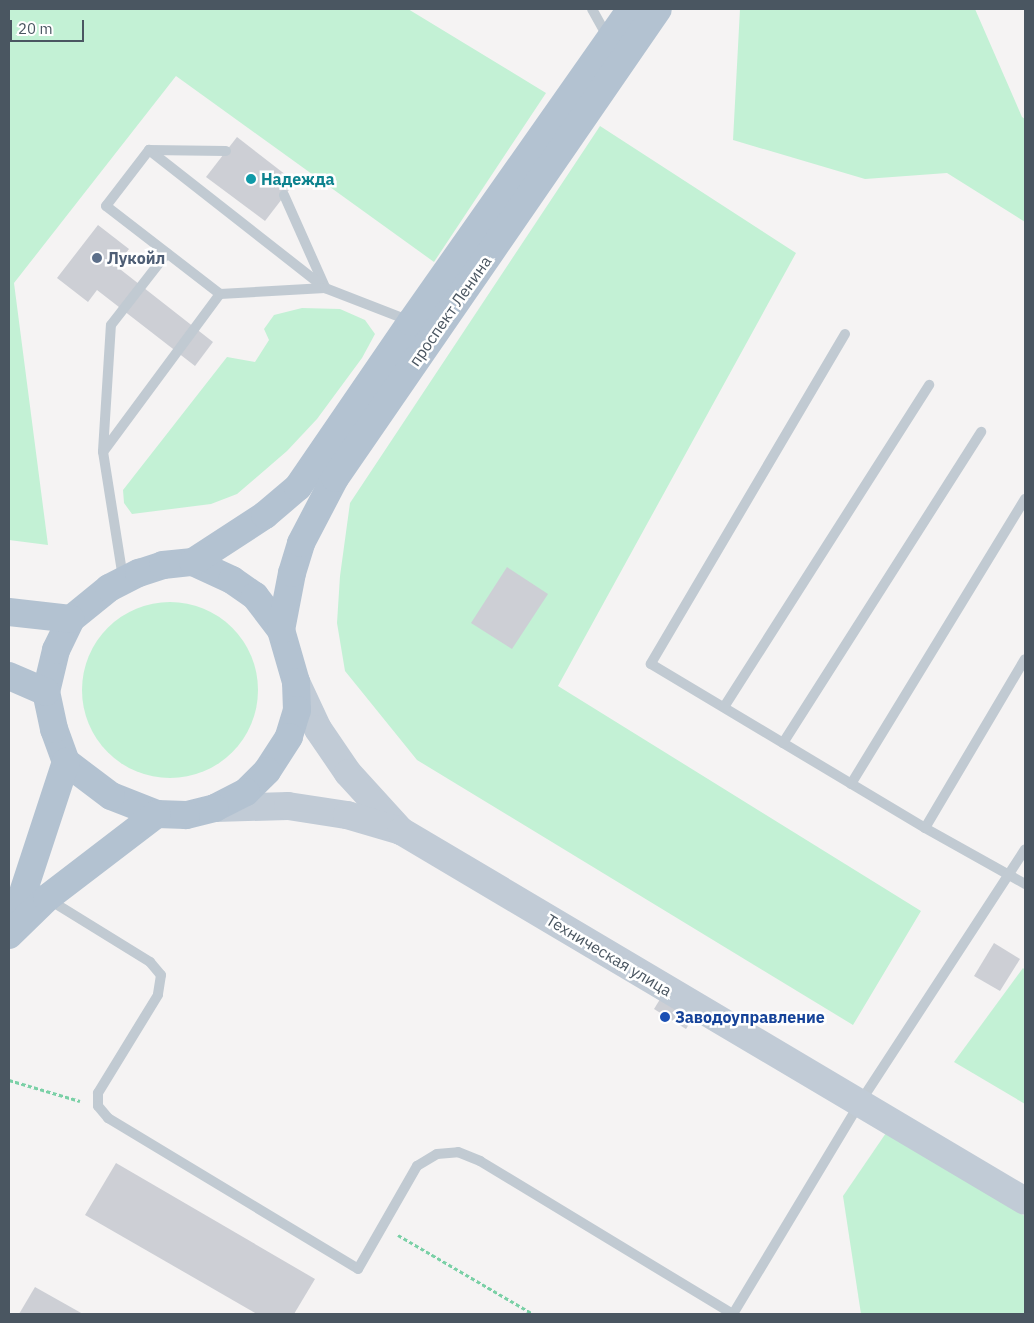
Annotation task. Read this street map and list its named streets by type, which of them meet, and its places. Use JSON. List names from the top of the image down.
{
  "streets": {
    "main road": ["проспект Ленина", "Техническая улица"]
  },
  "places": ["Надежда", "Лукойл", "Заводоуправление"],
  "scale_bar": "20 m"
}
